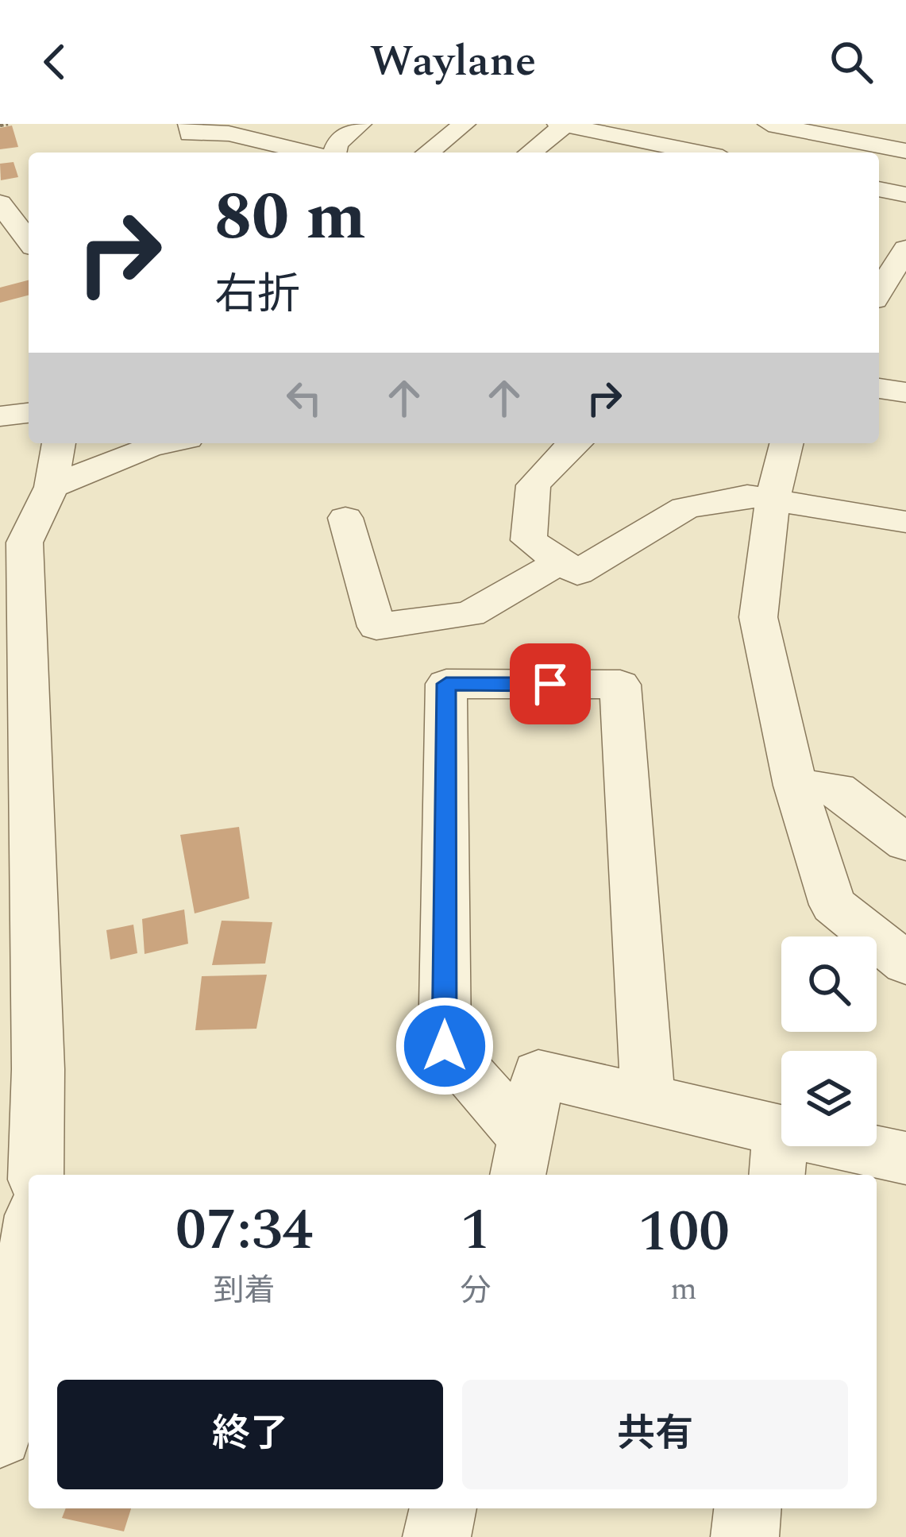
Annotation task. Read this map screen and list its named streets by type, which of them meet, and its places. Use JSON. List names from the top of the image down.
{
  "page": {
    "header": "Waylane",
    "turn": ["80 m", "右折"],
    "eta": [
      "07:34",
      "到着",
      "1",
      "分",
      "100",
      "m"
    ],
    "buttons": ["終了", "共有"]
  }
}
